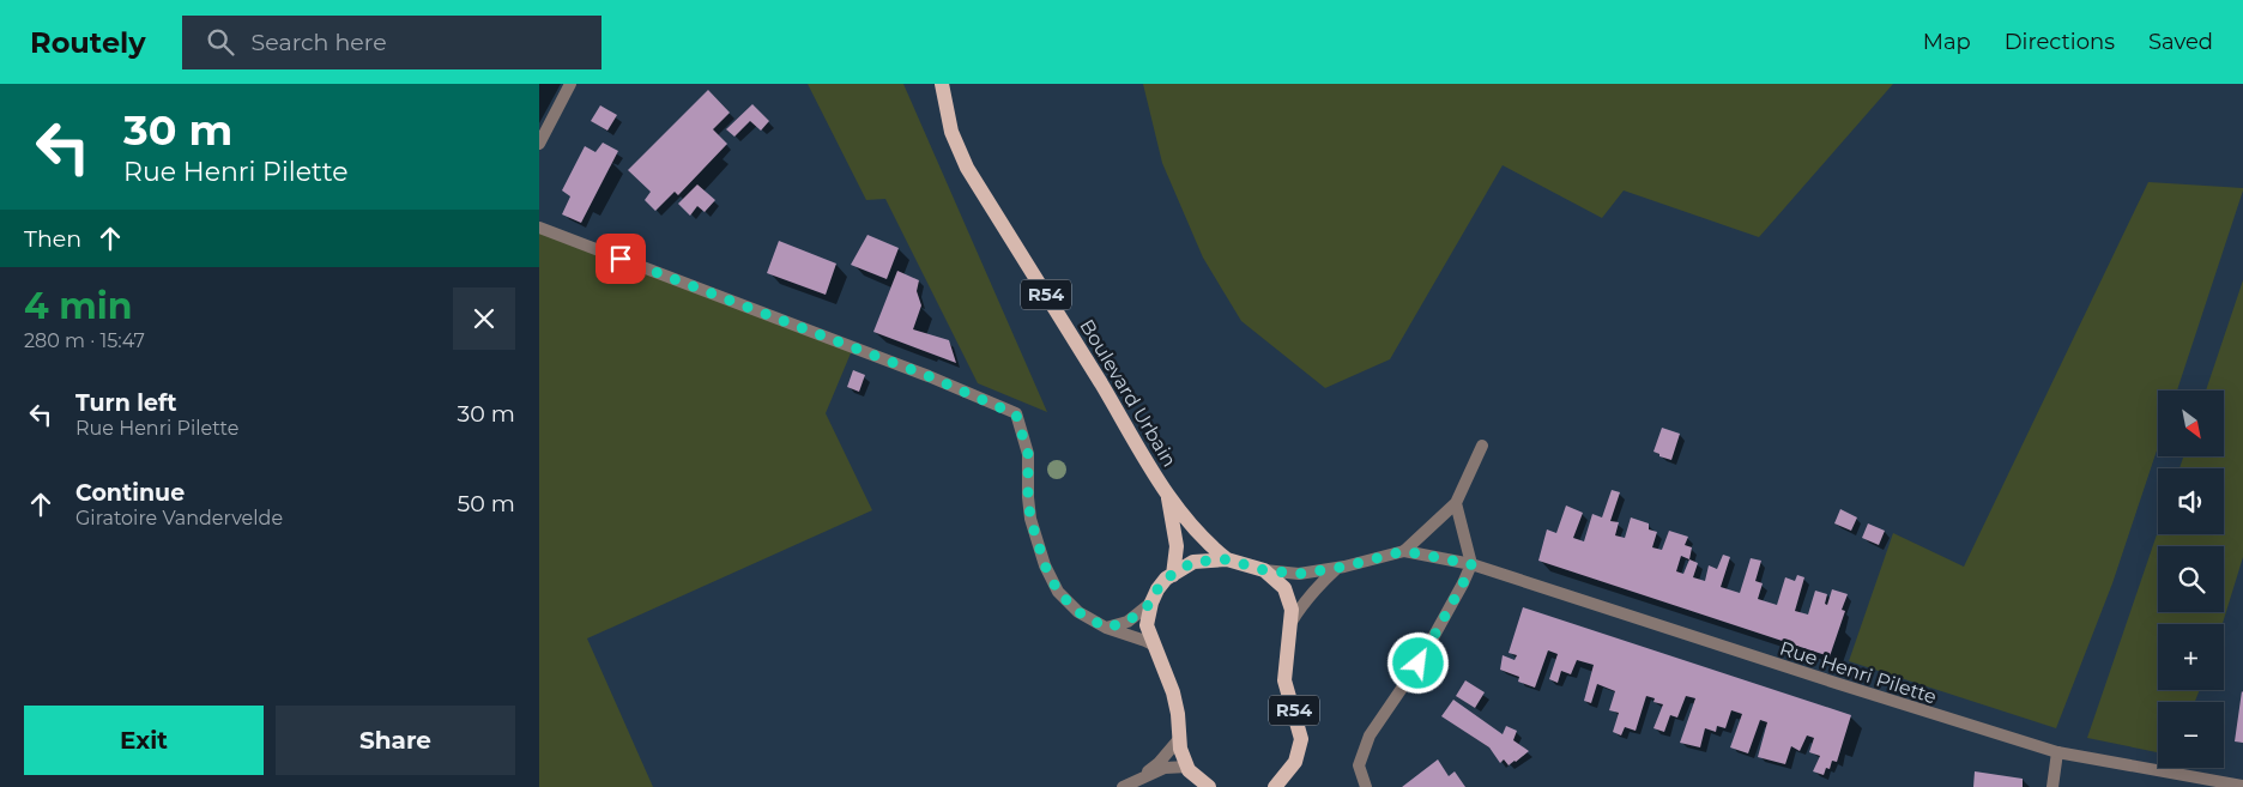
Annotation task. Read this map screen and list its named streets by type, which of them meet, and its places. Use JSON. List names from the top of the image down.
{
  "streets": {
    "main road": ["R54", "Boulevard Urbain"],
    "street": ["Rue Henri Pilette"]
  },
  "crossings": [
    ["R54", "Boulevard Urbain"],
    ["R54", "Rue Henri Pilette"]
  ],
  "north": "bottom right",
  "page": {
    "header": "Routely",
    "search": "Search here",
    "nav": ["Map", "Directions", "Saved"],
    "turn": ["30 m", "Rue Henri Pilette"],
    "then": "Then",
    "heading": ["4 min", "280 m · 15:47"],
    "list": [
      {
        "name": "Turn left",
        "note": "Rue Henri Pilette",
        "value": "30 m"
      },
      {
        "name": "Continue",
        "note": "Giratoire Vandervelde",
        "value": "50 m"
      }
    ],
    "map_buttons": ["+", "−"],
    "buttons": ["Exit", "Share"]
  }
}
